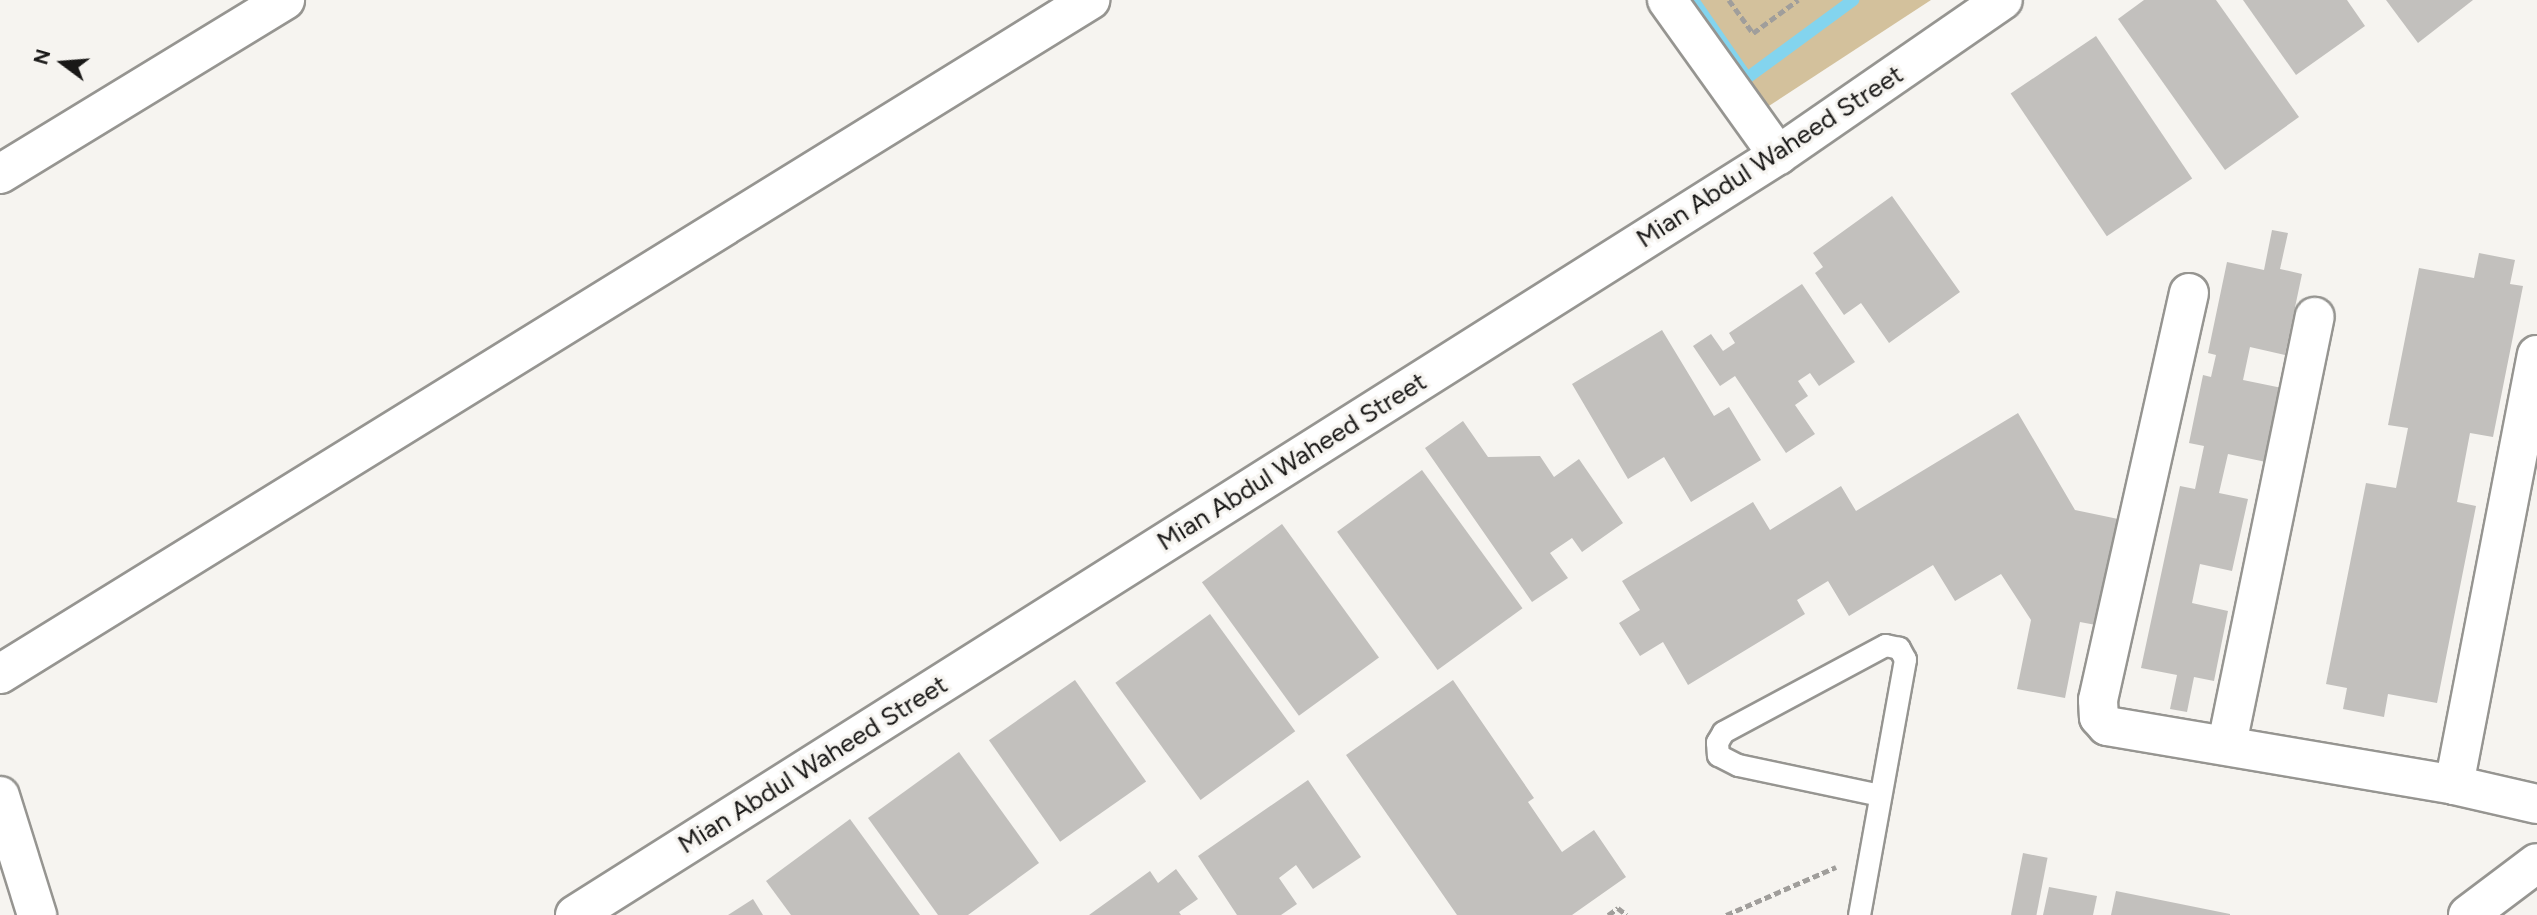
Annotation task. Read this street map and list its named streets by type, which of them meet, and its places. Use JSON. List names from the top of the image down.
{
  "streets": {
    "street": ["Mian Abdul Waheed Street"]
  },
  "north": "left"
}
